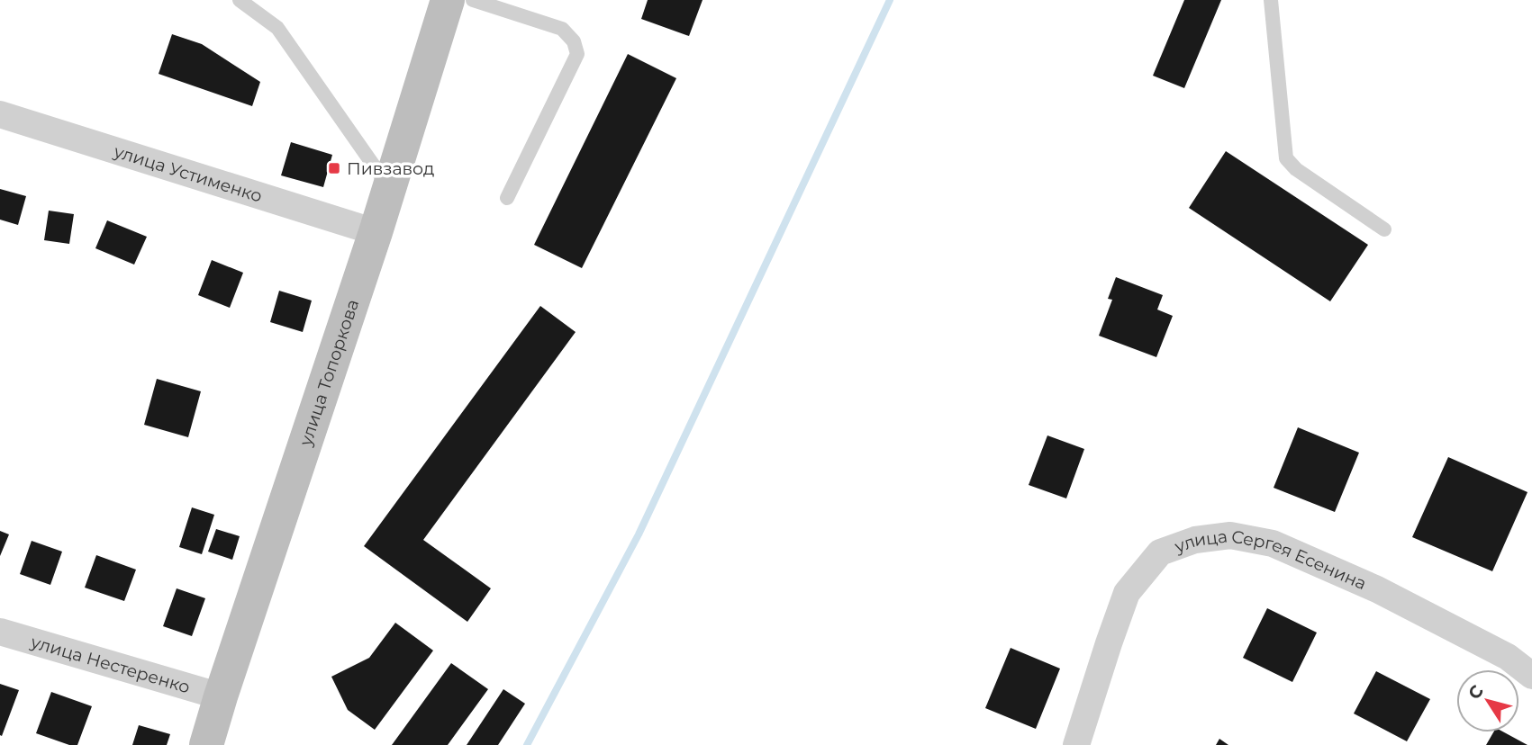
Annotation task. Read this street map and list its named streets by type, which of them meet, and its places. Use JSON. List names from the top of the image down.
{
  "streets": {
    "street": [
      "улица Устименко",
      "улица Топоркова",
      "улица Сергея Есенина",
      "улица Нестеренко"
    ]
  },
  "crossings": [
    ["улица Устименко", "улица Топоркова"],
    ["улица Топоркова", "улица Нестеренко"]
  ],
  "places": {
    "transit": ["Пивзавод"]
  },
  "north": "top left"
}
